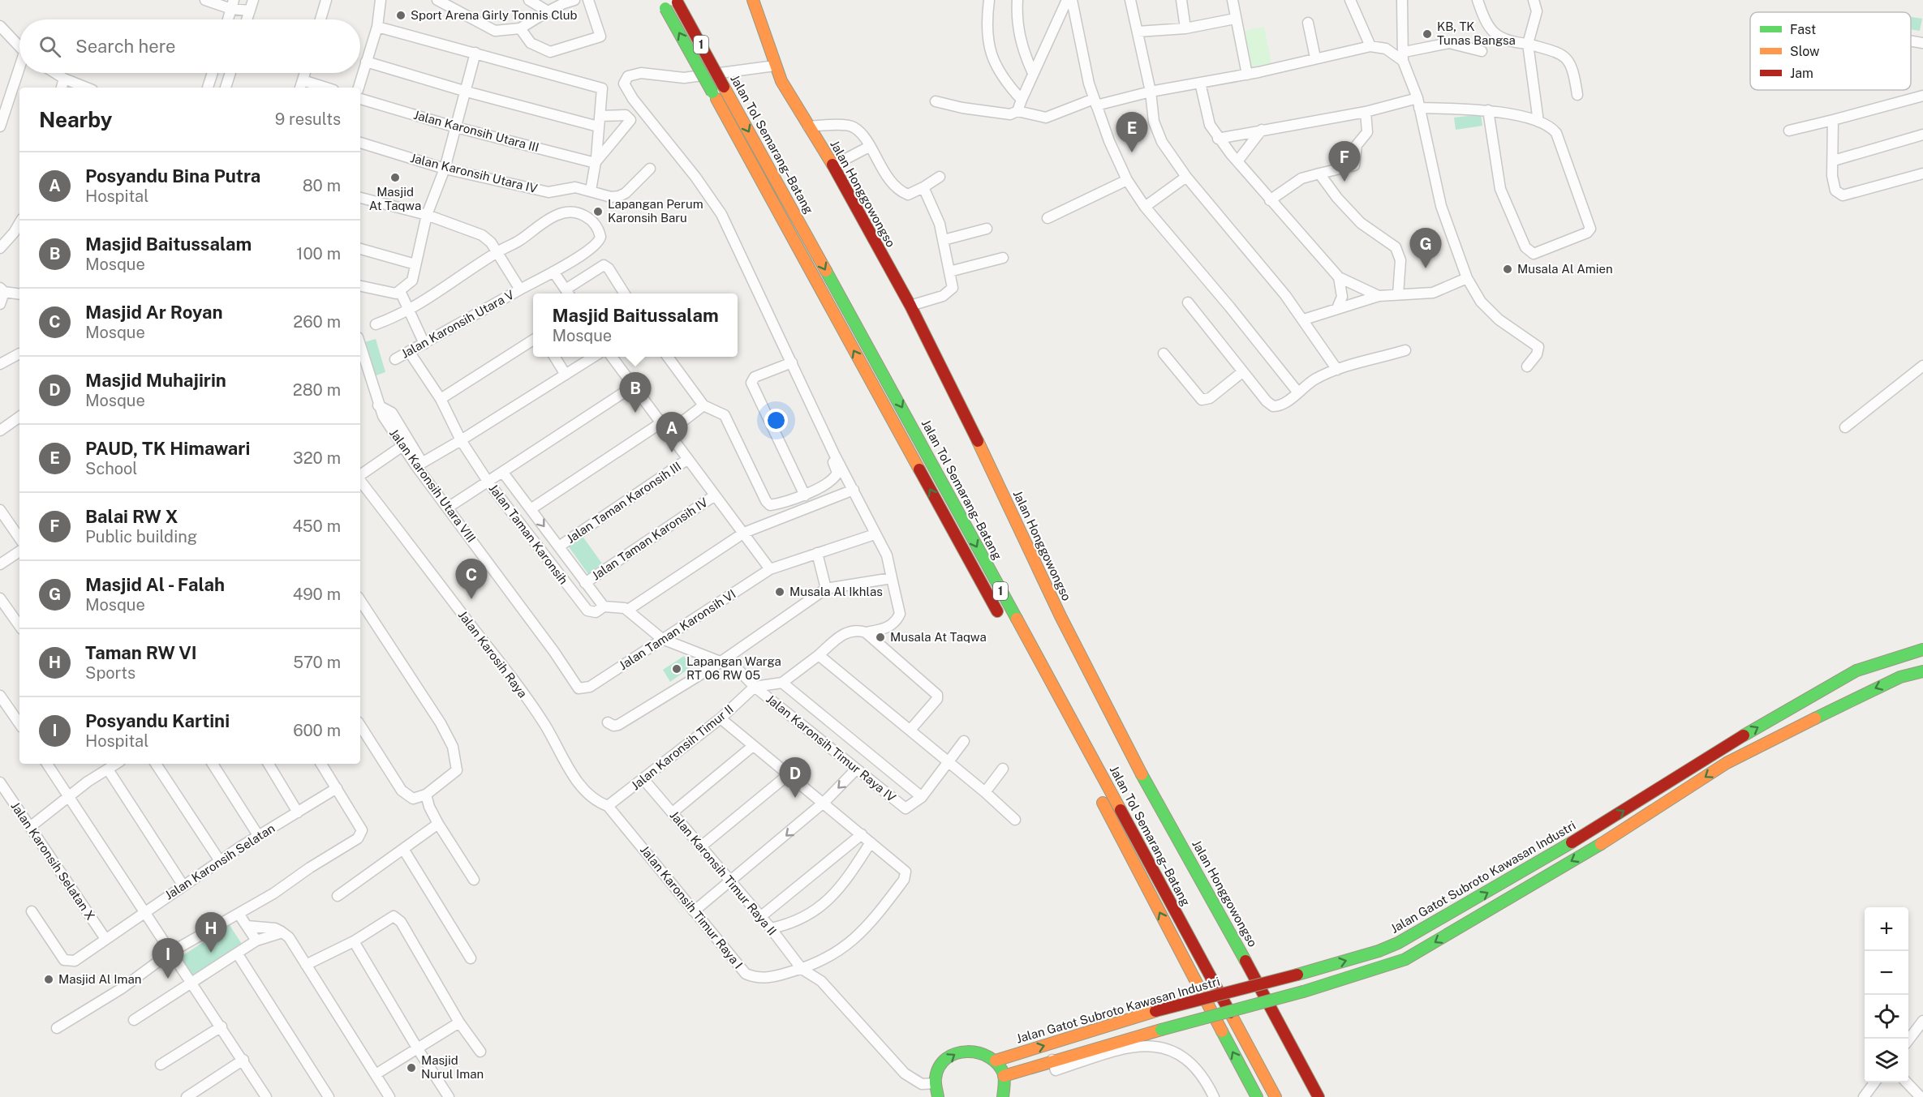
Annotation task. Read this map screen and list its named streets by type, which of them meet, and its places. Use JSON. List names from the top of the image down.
{
  "streets": {
    "main road": [
      "1",
      "Jalan Tol Semarang–Batang",
      "Jalan Honggowongso",
      "Jalan Gatot Subroto Kawasan Industri"
    ],
    "street": [
      "Jalan Karonsih Utara III",
      "Jalan Karonsih Utara IV",
      "Jalan Karonsih Utara V",
      "Jalan Karonsih Utara VIII",
      "Jalan Taman Karonsih III",
      "Jalan Taman Karonsih",
      "Jalan Taman Karonsih IV",
      "Jalan Taman Karonsih VI",
      "Jalan Karosih Raya",
      "Jalan Karonsih Timur II",
      "Jalan Karonsih Timur Raya IV",
      "Jalan Karonsih Selatan X",
      "Jalan Karonsih Selatan",
      "Jalan Karonsih Timur Raya II",
      "Jalan Karonsih Timur Raya I"
    ]
  },
  "crossings": [
    ["Jalan Karonsih Utara V", "Jalan Taman Karonsih"],
    ["Jalan Karonsih Utara VIII", "Jalan Taman Karonsih VI"],
    ["Jalan Taman Karonsih III", "Jalan Taman Karonsih"],
    ["Jalan Taman Karonsih", "Jalan Taman Karonsih IV"],
    ["Jalan Taman Karonsih VI", "Jalan Karonsih Timur Raya IV"],
    ["Jalan Karosih Raya", "Jalan Karonsih Timur II"],
    ["Jalan Karosih Raya", "Jalan Karonsih Timur Raya I"],
    ["Jalan Karonsih Timur II", "Jalan Karonsih Timur Raya IV"],
    ["Jalan Karonsih Timur II", "Jalan Karonsih Timur Raya II"],
    ["Jalan Karonsih Timur II", "Jalan Karonsih Timur Raya I"],
    ["Jalan Karonsih Selatan X", "Jalan Karonsih Selatan"],
    ["Jalan Karonsih Timur Raya II", "Jalan Karonsih Timur Raya I"]
  ],
  "places": [
    "Sport Arena Girly Tonnis Club",
    "KB, TK Tunas Bangsa",
    "Masjid At Taqwa",
    "Lapangan Perum Karonsih Baru",
    "Musala Al Amien",
    "Musala Al Ikhlas",
    "Musala At Taqwa",
    "Lapangan Warga RT 06 RW 05",
    "Masjid Al Iman",
    "Masjid Nurul Iman"
  ],
  "legend": ["Fast", "Slow", "Jam"],
  "page": {
    "search": "Search here",
    "heading": ["Nearby", "9 results"],
    "pins": [
      "E",
      "F",
      "G",
      "B",
      "A",
      "C",
      "D",
      "H",
      "I"
    ],
    "list": [
      {
        "mark": "A",
        "name": "Posyandu Bina Putra",
        "note": "Hospital",
        "value": "80 m"
      },
      {
        "mark": "B",
        "name": "Masjid Baitussalam",
        "note": "Mosque",
        "value": "100 m"
      },
      {
        "mark": "C",
        "name": "Masjid Ar Royan",
        "note": "Mosque",
        "value": "260 m"
      },
      {
        "mark": "D",
        "name": "Masjid Muhajirin",
        "note": "Mosque",
        "value": "280 m"
      },
      {
        "mark": "E",
        "name": "PAUD, TK Himawari",
        "note": "School",
        "value": "320 m"
      },
      {
        "mark": "F",
        "name": "Balai RW X",
        "note": "Public building",
        "value": "450 m"
      },
      {
        "mark": "G",
        "name": "Masjid Al - Falah",
        "note": "Mosque",
        "value": "490 m"
      },
      {
        "mark": "H",
        "name": "Taman RW VI",
        "note": "Sports",
        "value": "570 m"
      },
      {
        "mark": "I",
        "name": "Posyandu Kartini",
        "note": "Hospital",
        "value": "600 m"
      }
    ],
    "popup": ["Masjid Baitussalam", "Mosque"],
    "map_buttons": ["+", "−"]
  }
}
